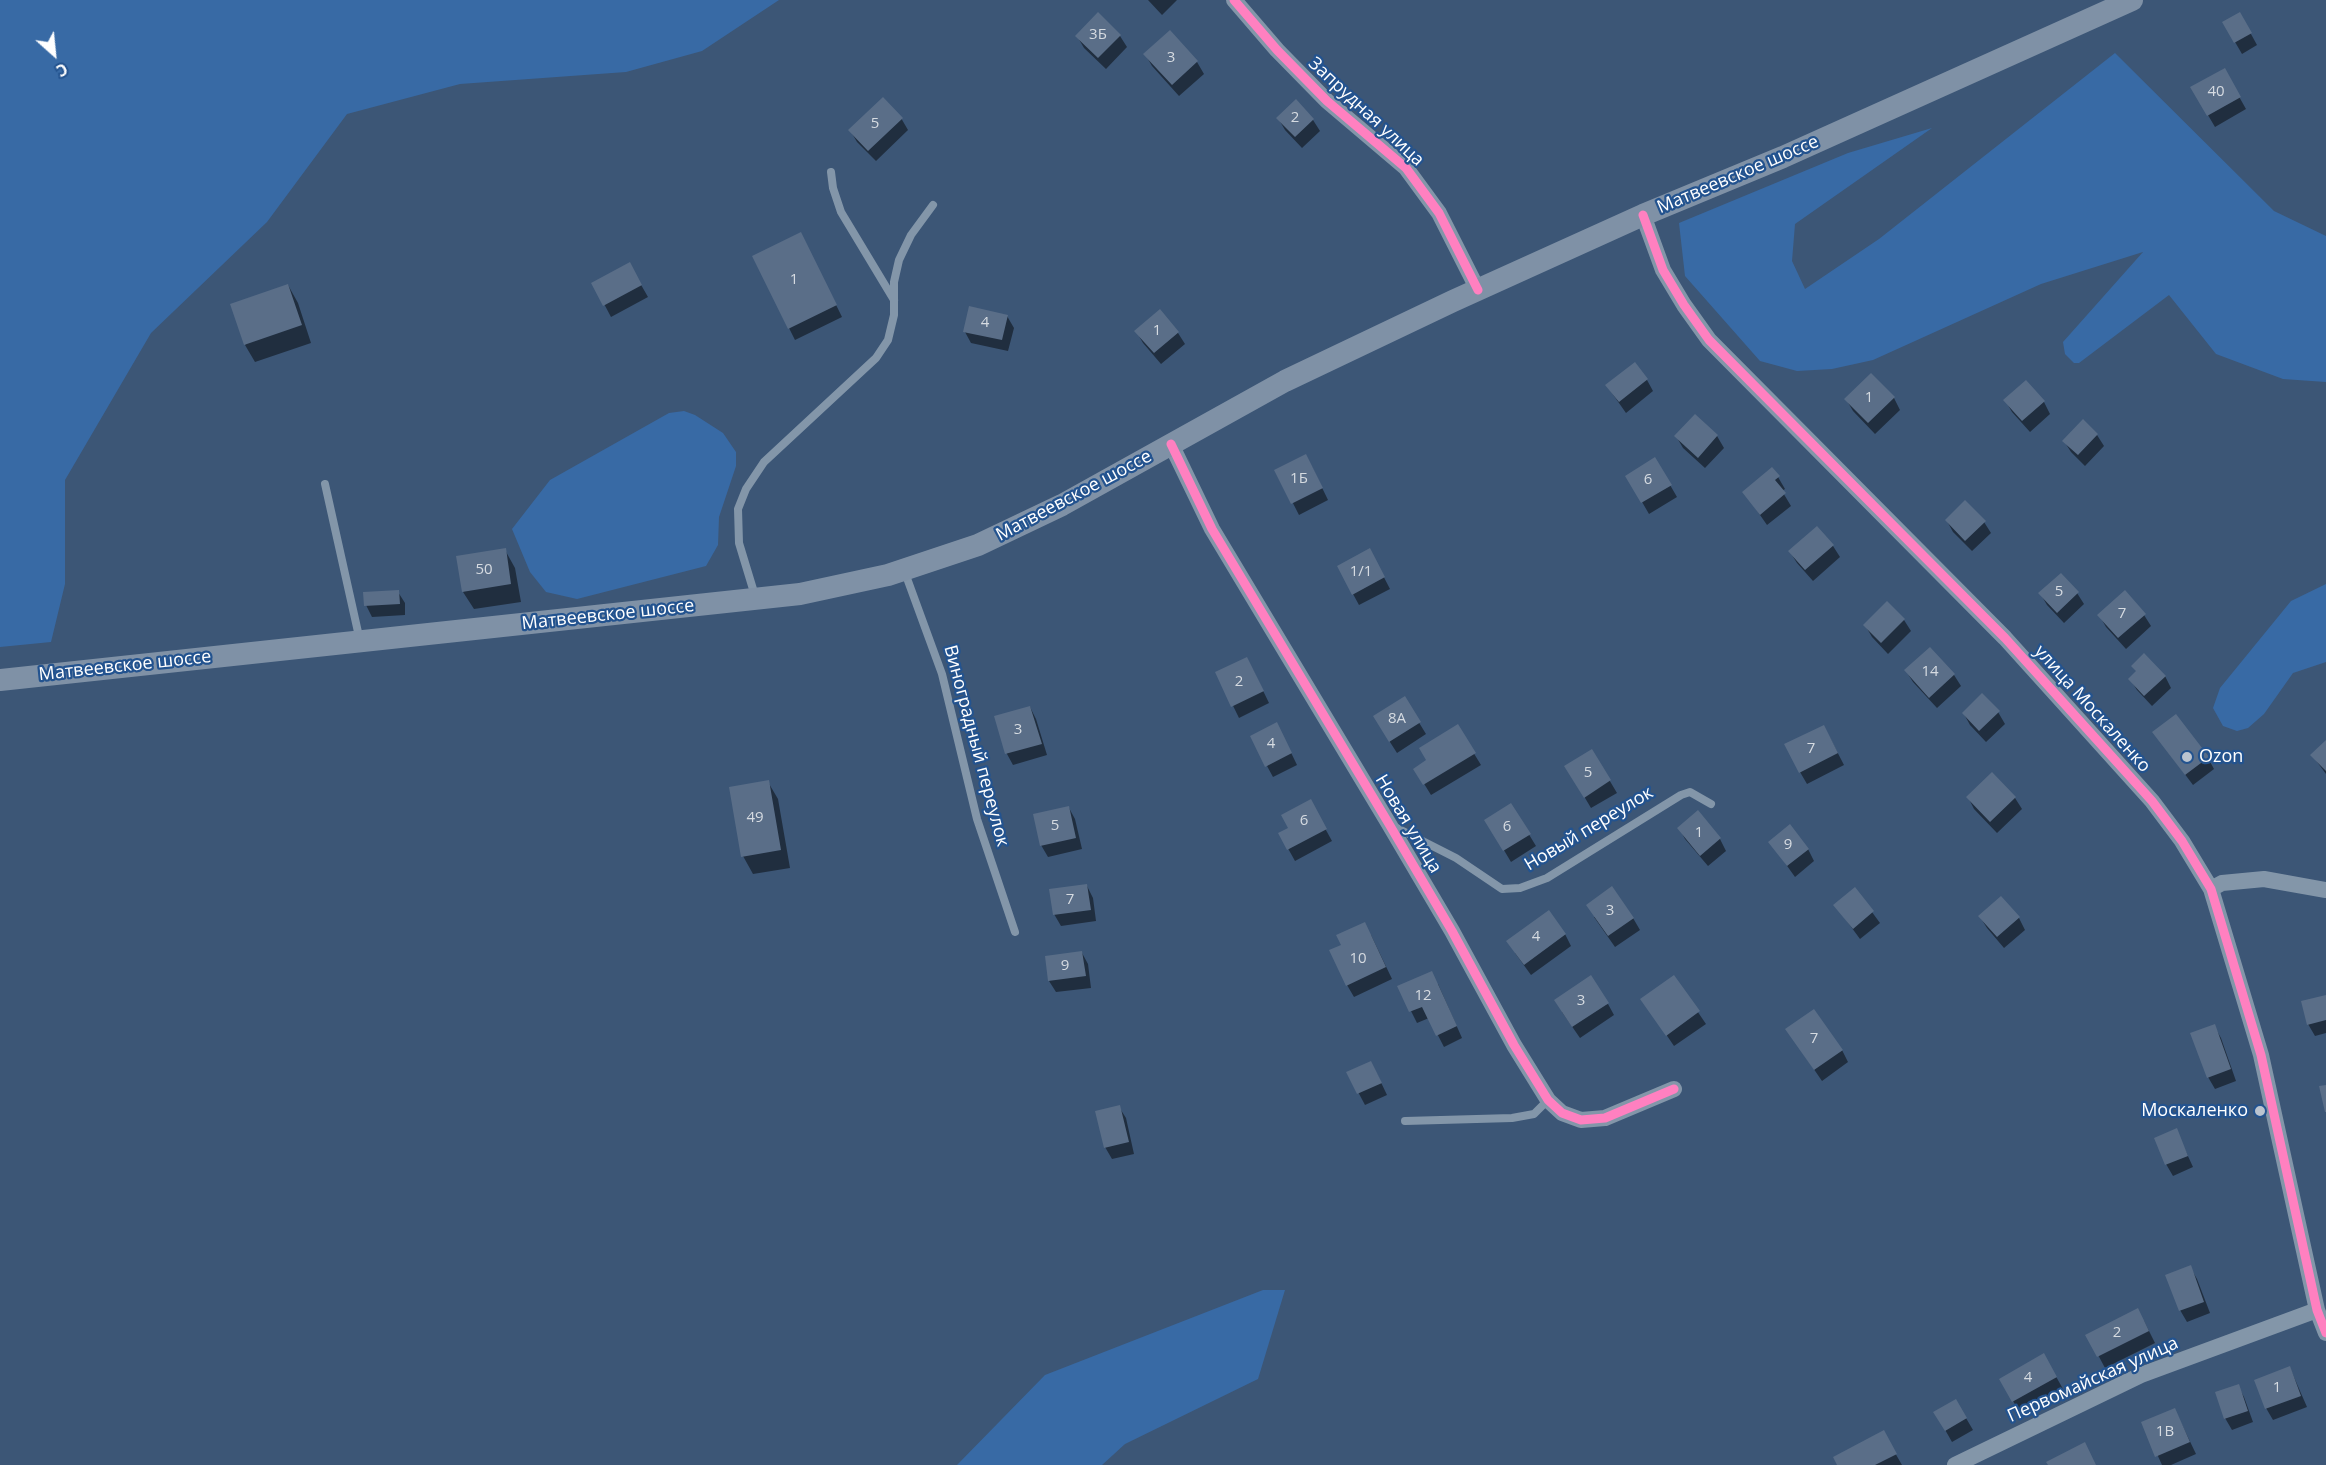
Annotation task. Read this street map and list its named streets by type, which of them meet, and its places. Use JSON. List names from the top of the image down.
{
  "streets": {
    "main road": ["Матвеевское шоссе"],
    "street": [
      "Запрудная улица",
      "улица Москаленко",
      "Новая улица",
      "Первомайская улица"
    ],
    "lane": ["Виноградный переулок", "Новый переулок"]
  },
  "crossings": [
    ["Запрудная улица", "Матвеевское шоссе"],
    ["Матвеевское шоссе", "улица Москаленко"],
    ["Матвеевское шоссе", "Виноградный переулок"],
    ["Матвеевское шоссе", "Новая улица"],
    ["улица Москаленко", "Первомайская улица"],
    ["Новая улица", "Новый переулок"]
  ],
  "places": ["Ozon", "Москаленко"],
  "house_numbers": [
    "3Б",
    "3",
    "40",
    "2",
    "5",
    "1",
    "4",
    "1",
    "1",
    "1Б",
    "6",
    "50",
    "1/1",
    "5",
    "7",
    "14",
    "2",
    "8А",
    "3",
    "4",
    "7",
    "5",
    "49",
    "6",
    "5",
    "6",
    "1",
    "9",
    "7",
    "3",
    "4",
    "10",
    "9",
    "12",
    "3",
    "7",
    "2",
    "4",
    "1",
    "1В"
  ],
  "north": "bottom right"
}
